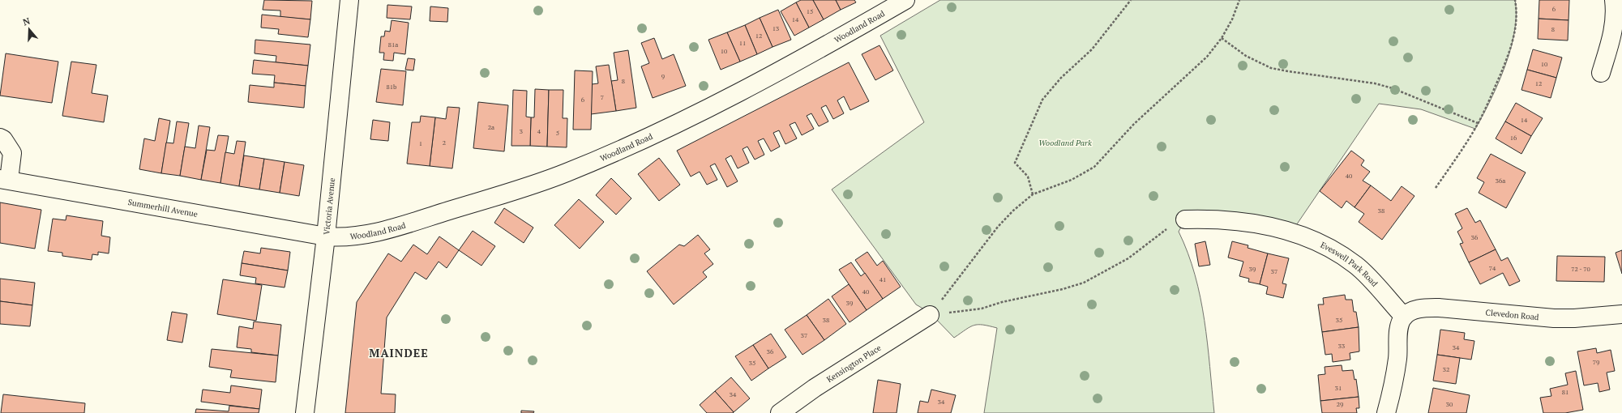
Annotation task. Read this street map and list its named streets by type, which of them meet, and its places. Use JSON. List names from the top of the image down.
{
  "streets": {
    "street": [
      "Woodland Road",
      "Victoria Avenue",
      "Summerhill Avenue",
      "Eveswell Park Road",
      "Clevedon Road",
      "Kensington Place"
    ]
  },
  "crossings": [
    ["Woodland Road", "Victoria Avenue"],
    ["Woodland Road", "Summerhill Avenue"],
    ["Victoria Avenue", "Summerhill Avenue"],
    ["Eveswell Park Road", "Clevedon Road"]
  ],
  "districts": ["MAINDEE"],
  "parks": ["Woodland Park"],
  "house_numbers": [
    "6",
    "15",
    "14",
    "13",
    "8",
    "12",
    "11",
    "81a",
    "10",
    "10",
    "9",
    "8",
    "12",
    "81b",
    "7",
    "6",
    "14",
    "2a",
    "3",
    "4",
    "5",
    "16",
    "2",
    "1",
    "40",
    "36a",
    "38",
    "36",
    "74",
    "39",
    "72 - 70",
    "37",
    "41",
    "40",
    "39",
    "38",
    "35",
    "37",
    "33",
    "34",
    "36",
    "79",
    "35",
    "32",
    "31",
    "81",
    "34",
    "34",
    "29",
    "30"
  ],
  "north": "top"
}
